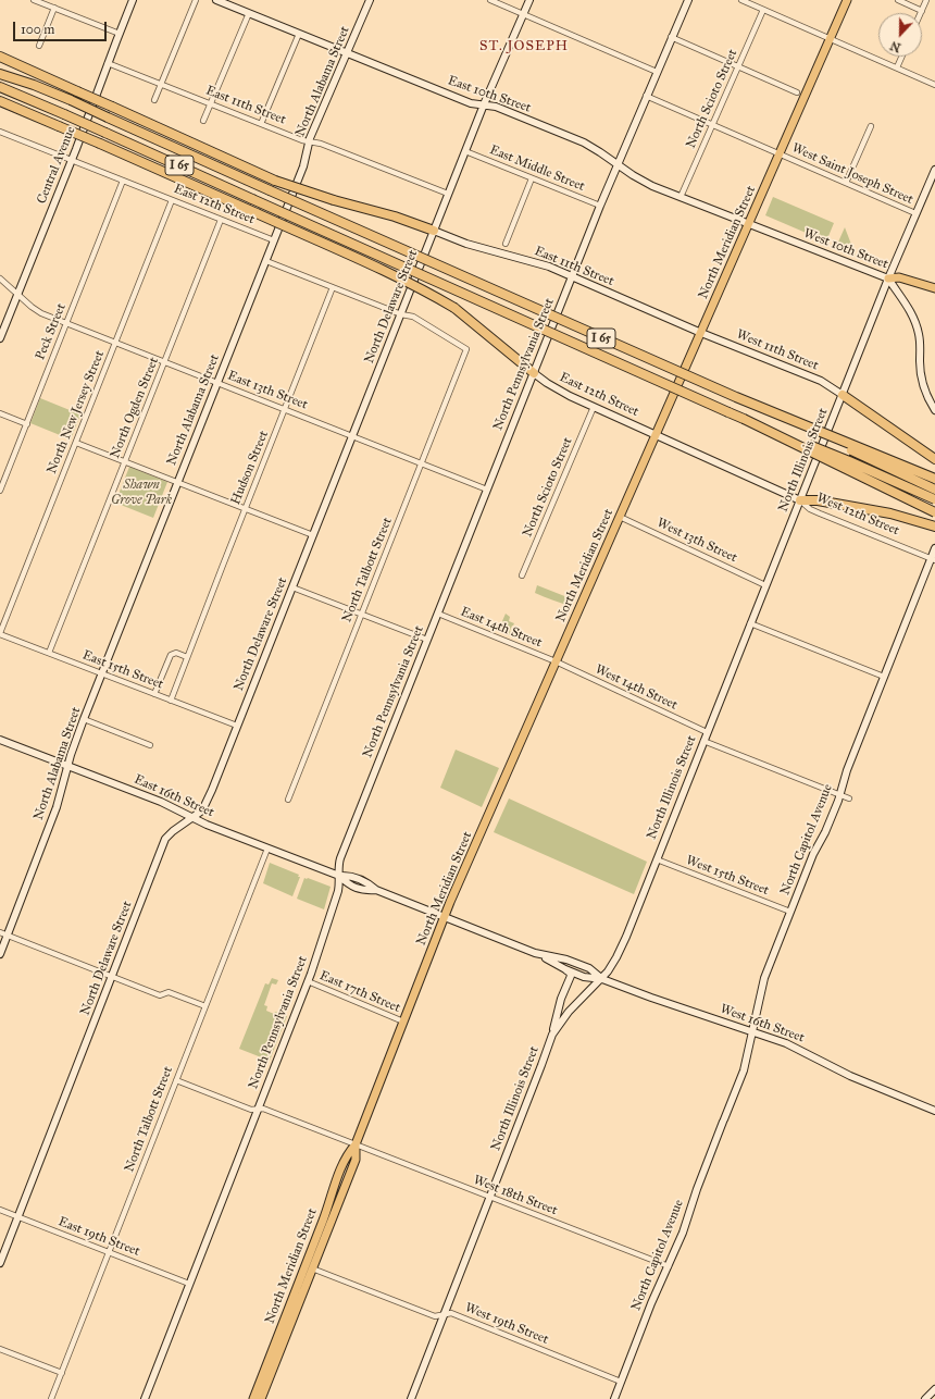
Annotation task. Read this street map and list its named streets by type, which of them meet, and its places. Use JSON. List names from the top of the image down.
{
  "streets": {
    "highway": ["I 65"],
    "main road": [
      "North Alabama Street",
      "East 10th Street",
      "East 11th Street",
      "Central Avenue",
      "East 12th Street",
      "North Meridian Street",
      "West 10th Street",
      "North Delaware Street",
      "West 11th Street",
      "North Pennsylvania Street",
      "North Illinois Street",
      "West 12th Street",
      "East 16th Street",
      "North Capitol Avenue",
      "West 16th Street"
    ],
    "street": [
      "North Scioto Street",
      "East Middle Street",
      "West Saint Joseph Street",
      "Peck Street",
      "East 13th Street",
      "North Ogden Street",
      "North New Jersey Street",
      "Hudson Street",
      "West 13th Street",
      "North Talbott Street",
      "East 14th Street",
      "East 15th Street",
      "West 14th Street",
      "West 15th Street",
      "East 17th Street",
      "West 18th Street",
      "East 19th Street",
      "West 19th Street"
    ]
  },
  "crossings": [
    ["North Alabama Street", "East 10th Street"],
    ["North Alabama Street", "East 11th Street"],
    ["North Alabama Street", "East 12th Street"],
    ["North Alabama Street", "East 13th Street"],
    ["North Alabama Street", "East 15th Street"],
    ["North Alabama Street", "East 16th Street"],
    ["East 10th Street", "North Scioto Street"],
    ["East 10th Street", "North Meridian Street"],
    ["East 10th Street", "West 10th Street"],
    ["East 10th Street", "North Delaware Street"],
    ["East 10th Street", "North Pennsylvania Street"],
    ["North Scioto Street", "West Saint Joseph Street"],
    ["North Scioto Street", "East 12th Street"],
    ["East 11th Street", "Central Avenue"],
    ["East 11th Street", "North Meridian Street"],
    ["East 11th Street", "North Delaware Street"],
    ["East 11th Street", "West 11th Street"],
    ["East 11th Street", "North Pennsylvania Street"],
    ["Central Avenue", "East 12th Street"],
    ["Central Avenue", "East 13th Street"],
    ["East Middle Street", "North Delaware Street"],
    ["East Middle Street", "North Pennsylvania Street"],
    ["West Saint Joseph Street", "North Meridian Street"],
    ["West Saint Joseph Street", "North Pennsylvania Street"],
    ["West Saint Joseph Street", "North Illinois Street"],
    ["East 12th Street", "North Meridian Street"],
    ["East 12th Street", "Peck Street"],
    ["East 12th Street", "North Pennsylvania Street"],
    ["East 12th Street", "North Ogden Street"],
    ["East 12th Street", "North New Jersey Street"],
    ["East 12th Street", "West 12th Street"],
    ["North Meridian Street", "West 10th Street"],
    ["North Meridian Street", "West 11th Street"],
    ["North Meridian Street", "West 12th Street"],
    ["North Meridian Street", "West 13th Street"],
    ["North Meridian Street", "East 14th Street"],
    ["North Meridian Street", "West 14th Street"],
    ["North Meridian Street", "East 16th Street"],
    ["North Meridian Street", "East 17th Street"],
    ["North Meridian Street", "West 16th Street"],
    ["North Meridian Street", "West 18th Street"],
    ["North Meridian Street", "West 19th Street"],
    ["West 10th Street", "North Illinois Street"],
    ["North Delaware Street", "East 13th Street"],
    ["North Delaware Street", "North Talbott Street"],
    ["North Delaware Street", "East 15th Street"],
    ["North Delaware Street", "East 16th Street"],
    ["North Delaware Street", "East 19th Street"],
    ["Peck Street", "East 13th Street"],
    ["West 11th Street", "North Illinois Street"],
    ["North Pennsylvania Street", "East 13th Street"],
    ["North Pennsylvania Street", "East 14th Street"],
    ["North Pennsylvania Street", "East 16th Street"],
    ["North Pennsylvania Street", "East 17th Street"],
    ["North Pennsylvania Street", "West 18th Street"],
    ["North Pennsylvania Street", "East 19th Street"],
    ["East 13th Street", "North Ogden Street"],
    ["East 13th Street", "North New Jersey Street"],
    ["East 13th Street", "Hudson Street"],
    ["East 13th Street", "North Talbott Street"],
    ["North Ogden Street", "East 15th Street"],
    ["North New Jersey Street", "East 15th Street"],
    ["North Illinois Street", "West 12th Street"],
    ["North Illinois Street", "West 13th Street"],
    ["North Illinois Street", "West 14th Street"],
    ["North Illinois Street", "West 15th Street"],
    ["North Illinois Street", "West 16th Street"],
    ["North Illinois Street", "West 18th Street"],
    ["North Illinois Street", "West 19th Street"],
    ["Hudson Street", "East 15th Street"],
    ["West 12th Street", "North Capitol Avenue"],
    ["North Talbott Street", "East 16th Street"],
    ["North Talbott Street", "West 18th Street"],
    ["North Talbott Street", "East 19th Street"],
    ["East 14th Street", "West 14th Street"],
    ["East 16th Street", "West 16th Street"],
    ["North Capitol Avenue", "West 15th Street"],
    ["North Capitol Avenue", "West 16th Street"],
    ["North Capitol Avenue", "West 18th Street"],
    ["North Capitol Avenue", "West 19th Street"]
  ],
  "districts": ["ST. JOSEPH"],
  "parks": ["Shawn Grove Park"],
  "scale_bar": "100 m",
  "north": "bottom"
}
